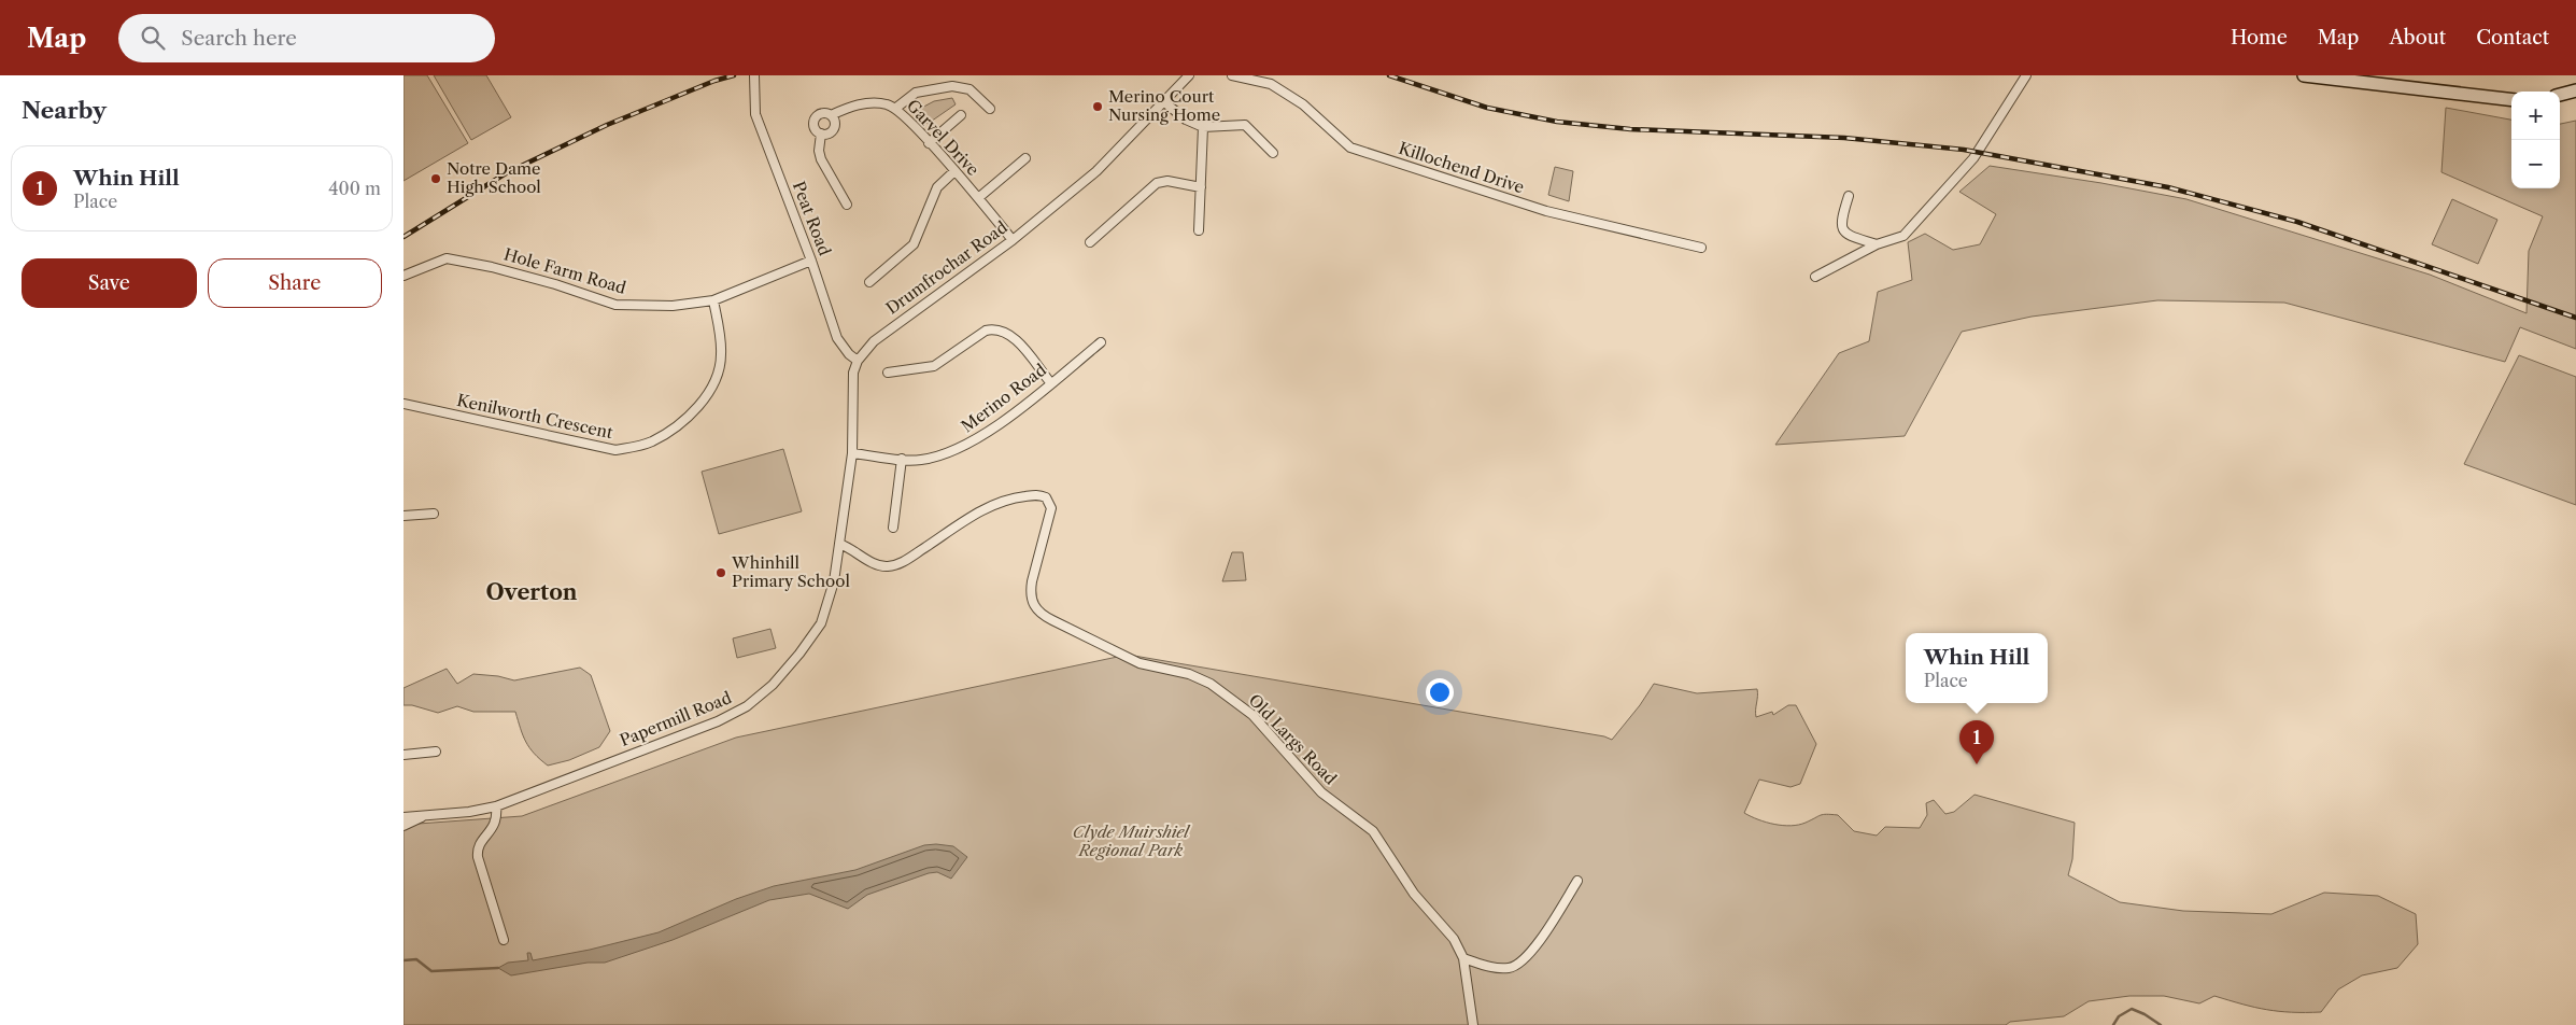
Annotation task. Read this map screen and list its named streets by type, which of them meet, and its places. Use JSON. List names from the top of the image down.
{
  "streets": {
    "street": [
      "Garvel Drive",
      "Killochend Drive",
      "Peat Road",
      "Drumfrochar Road",
      "Hole Farm Road",
      "Merino Road",
      "Kenilworth Crescent",
      "Papermill Road",
      "Old Largs Road"
    ]
  },
  "crossings": [
    ["Garvel Drive", "Drumfrochar Road"],
    ["Peat Road", "Drumfrochar Road"],
    ["Peat Road", "Hole Farm Road"],
    ["Hole Farm Road", "Kenilworth Crescent"],
    ["Papermill Road", "Old Largs Road"]
  ],
  "districts": ["Overton"],
  "parks": ["Clyde Muirshiel Regional Park"],
  "places": ["Merino Court Nursing Home", "Notre Dame High School", "Whinhill Primary School"],
  "page": {
    "header": "Map",
    "search": "Search here",
    "nav": [
      "Home",
      "Map",
      "About",
      "Contact"
    ],
    "heading": "Nearby",
    "map_buttons": ["+", "−"],
    "list": [
      {
        "mark": "1",
        "name": "Whin Hill",
        "note": "Place",
        "value": "400 m"
      }
    ],
    "buttons": ["Save", "Share"],
    "popup": ["Whin Hill", "Place"],
    "pins": "1"
  }
}
